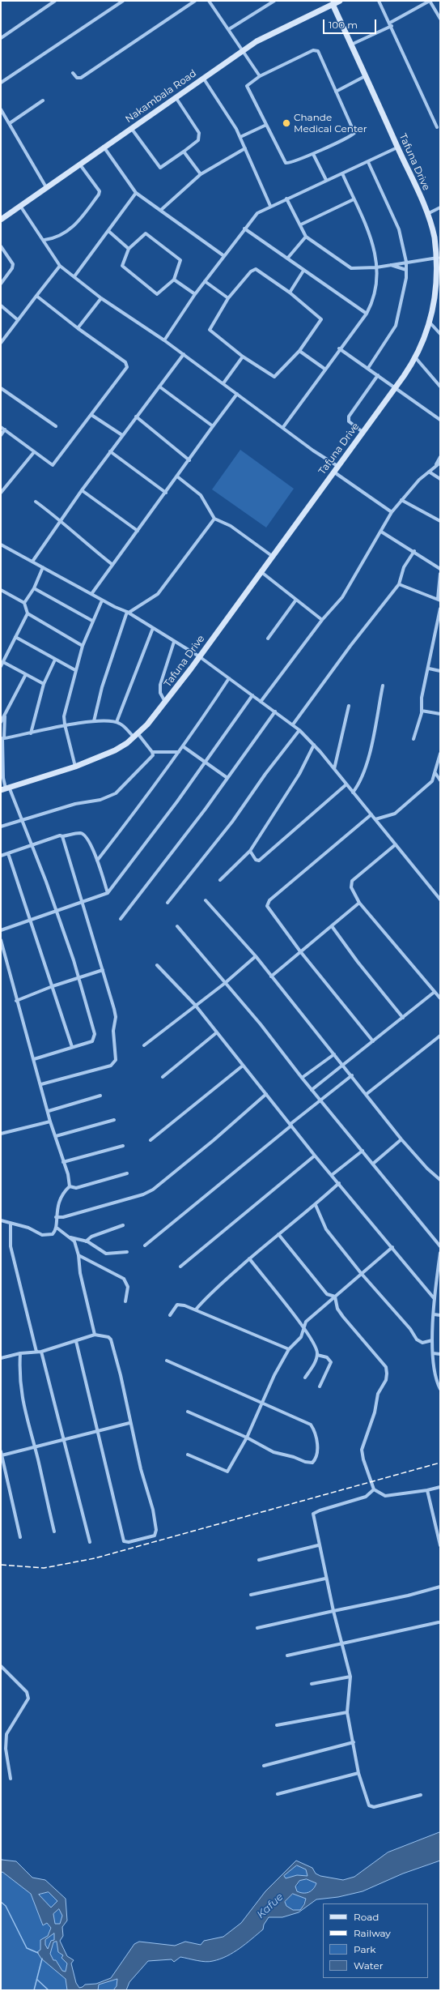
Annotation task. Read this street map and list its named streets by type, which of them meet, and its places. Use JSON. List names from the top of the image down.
{
  "streets": {
    "main road": ["Nakambala Road", "Tafuna Drive"]
  },
  "crossings": [
    ["Nakambala Road", "Tafuna Drive"]
  ],
  "water": ["Kafue"],
  "places": ["Chande Medical Center"],
  "legend": [
    "Road",
    "Railway",
    "Park",
    "Water"
  ],
  "scale_bar": "100 m"
}
